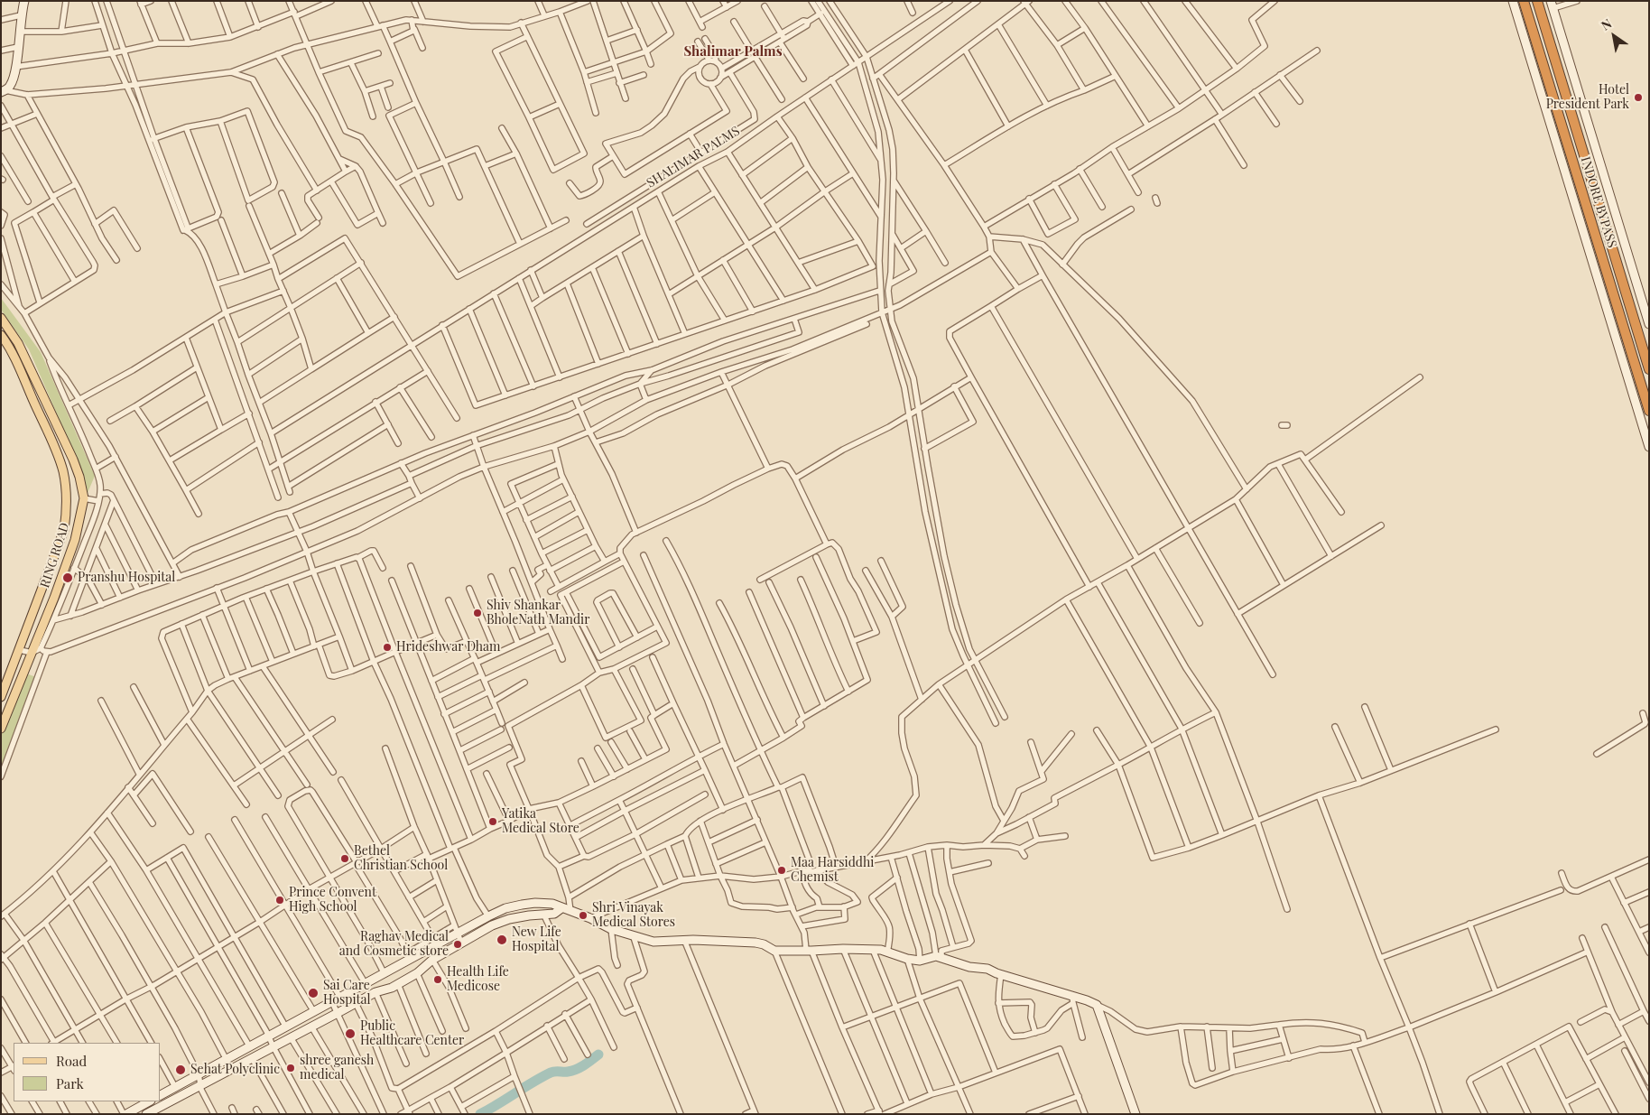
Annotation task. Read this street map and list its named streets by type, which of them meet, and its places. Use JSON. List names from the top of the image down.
{
  "streets": {
    "highway": ["INDORE BYPASS"],
    "main road": ["RING ROAD"],
    "street": ["SHALIMAR PALMS"]
  },
  "districts": ["Shalimar Palms"],
  "places": [
    "Hotel President Park",
    "Pranshu Hospital",
    "Shiv Shankar BholeNath Mandir",
    "Hrideshwar Dham",
    "Yatika Medical Store",
    "Bethel Christian School",
    "Maa Harsiddhi Chemist",
    "Prince Convent High School",
    "Shri Vinayak Medical Stores",
    "New Life Hospital",
    "Raghav Medical and Cosmetic store",
    "Health Life Medicose",
    "Sai Care Hospital",
    "Public Healthcare Center",
    "shree ganesh medical",
    "Sehat Polyclinic"
  ],
  "legend": ["Road", "Park"],
  "north": "top left"
}
